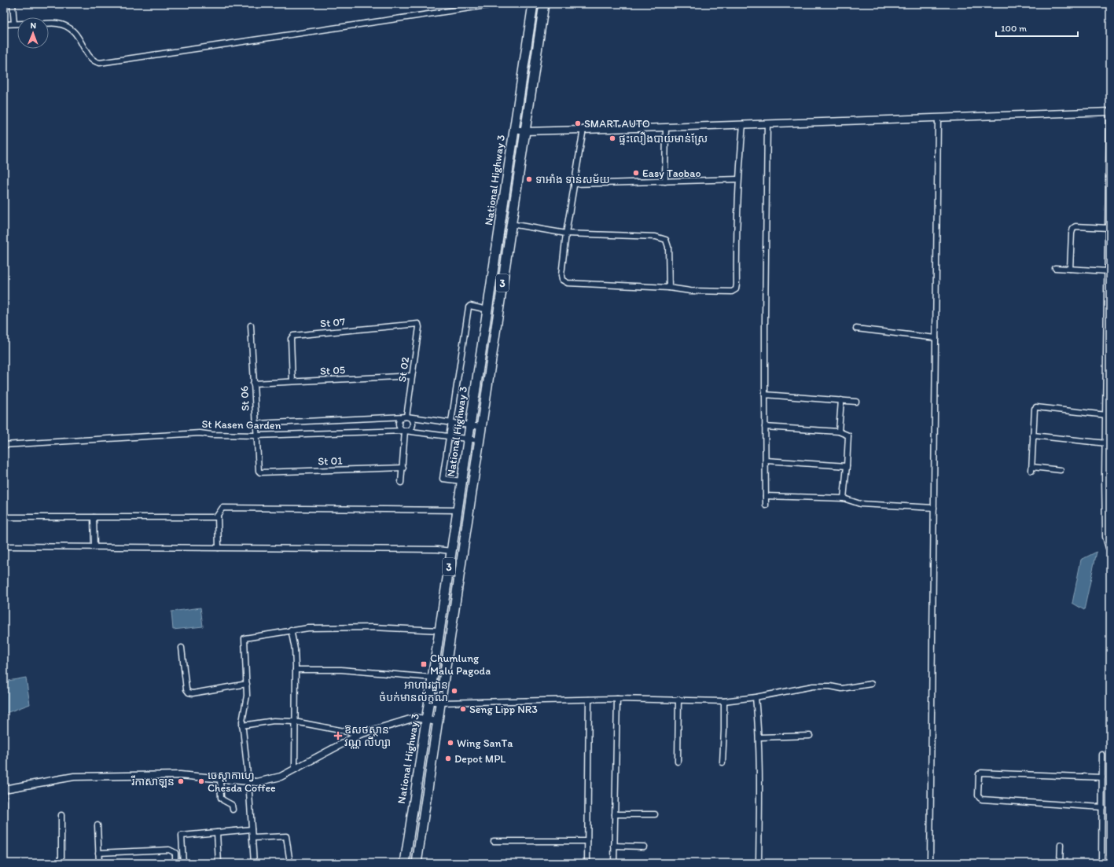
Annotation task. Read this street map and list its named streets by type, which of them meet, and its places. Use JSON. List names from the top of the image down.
{
  "streets": {
    "highway": ["National Highway 3", "3"],
    "street": [
      "St 07",
      "St 02",
      "St 05",
      "St 06",
      "St Kasen Garden",
      "St 01"
    ]
  },
  "crossings": [
    ["National Highway 3", "St Kasen Garden"],
    ["St 07", "St 02"],
    ["St 07", "St 05"],
    ["St 02", "St 05"],
    ["St 02", "St Kasen Garden"],
    ["St 05", "St 06"],
    ["St 06", "St Kasen Garden"],
    ["St 06", "St 01"]
  ],
  "places": {
    "other": [
      "SMART AUTO",
      "ផ្ទះលឿងបាយមាន់ស្រែ",
      "Easy Taobao",
      "ទាអាំង ទាន់សម័យ",
      "អាហារដ្ឋាន ចំបក់មានល័ក្ខណ៏",
      "Seng Lipp NR3",
      "Wing SanTa",
      "Depot MPL",
      "រីកាសាឡន",
      "ចេស្ដាកាហ្វេ Chesda Coffee"
    ],
    "transit": ["Chumlung Malu Pagoda"],
    "health": ["ឱសថស្ថាន វណ្ណ លីហ្សា"]
  },
  "scale_bar": "100 m",
  "north": "top"
}
